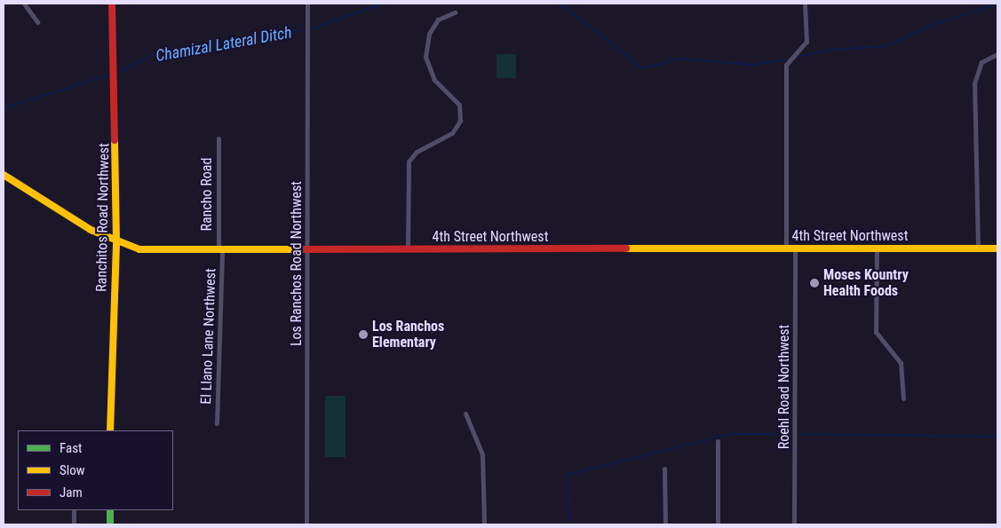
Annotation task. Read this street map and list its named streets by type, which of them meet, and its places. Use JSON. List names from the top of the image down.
{
  "streets": {
    "main road": ["Ranchitos Road Northwest", "4th Street Northwest"],
    "street": [
      "Rancho Road",
      "Los Ranchos Road Northwest",
      "El Llano Lane Northwest",
      "Roehl Road Northwest"
    ]
  },
  "crossings": [
    ["Rancho Road", "4th Street Northwest"],
    ["Rancho Road", "El Llano Lane Northwest"],
    ["Ranchitos Road Northwest", "4th Street Northwest"],
    ["4th Street Northwest", "Los Ranchos Road Northwest"],
    ["4th Street Northwest", "El Llano Lane Northwest"],
    ["4th Street Northwest", "Roehl Road Northwest"]
  ],
  "water": ["Chamizal Lateral Ditch"],
  "places": ["Moses Kountry Health Foods", "Los Ranchos Elementary"],
  "legend": ["Fast", "Slow", "Jam"]
}
